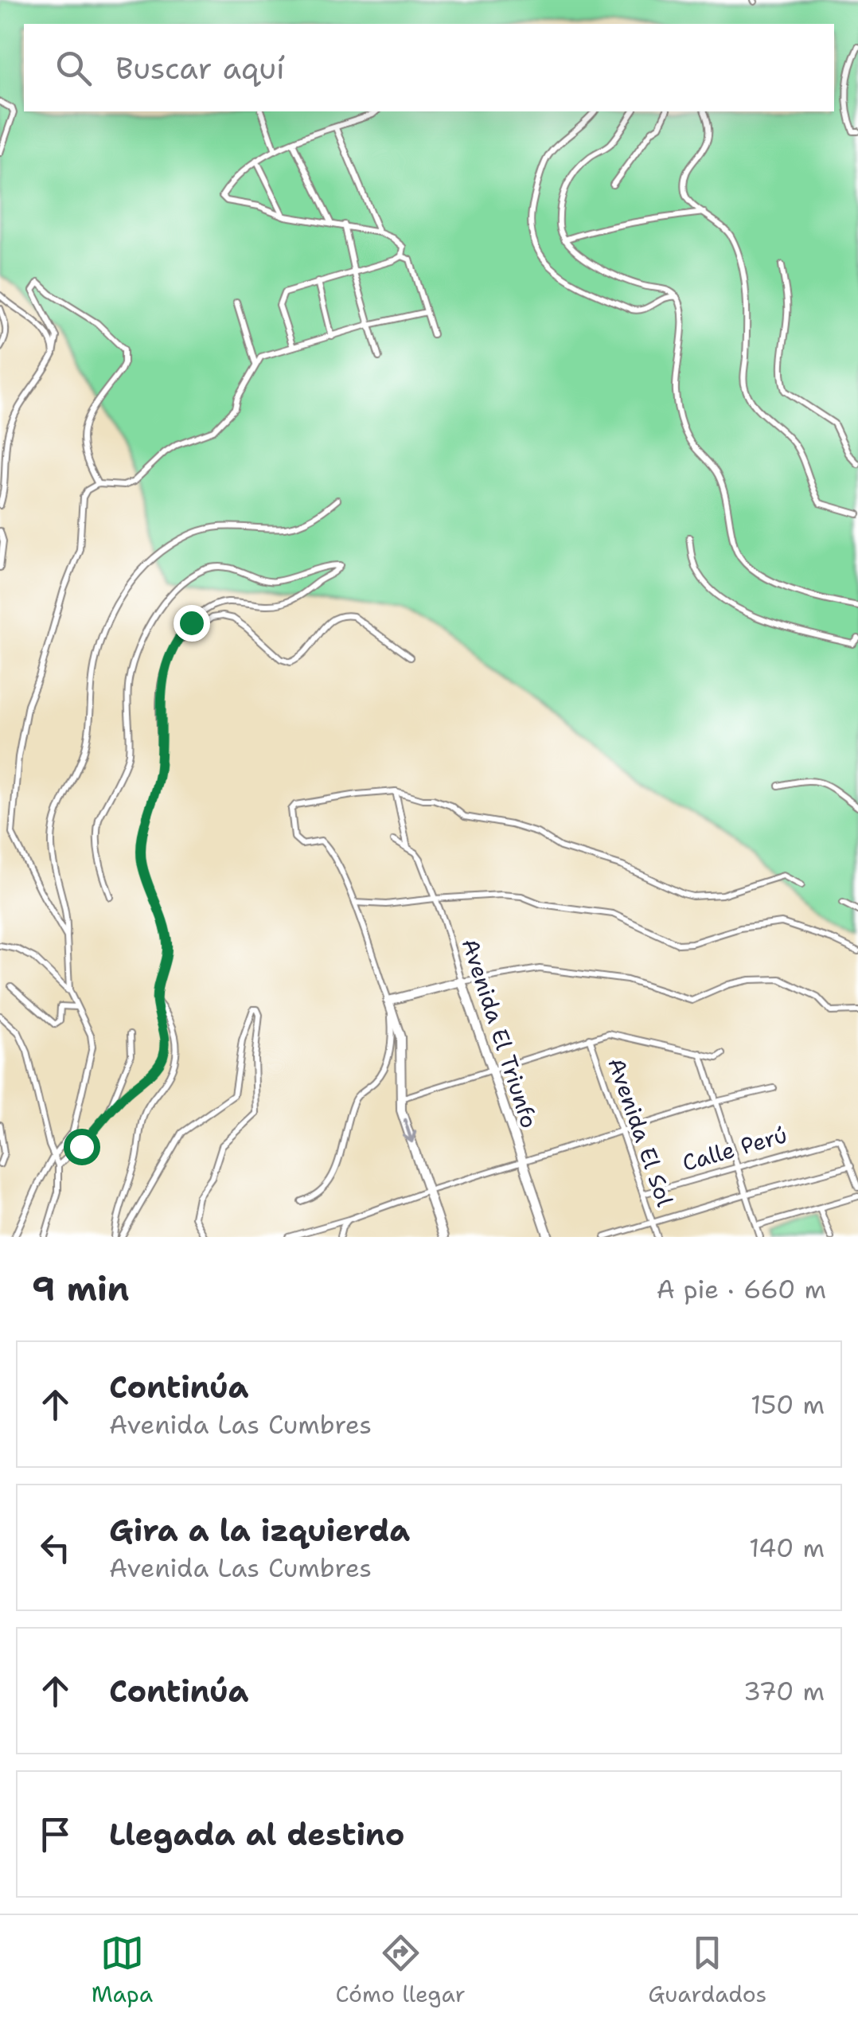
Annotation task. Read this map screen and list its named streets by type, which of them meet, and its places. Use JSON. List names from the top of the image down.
{
  "streets": {
    "street": ["Avenida El Triunfo", "Avenida El Sol", "Calle Perú"]
  },
  "crossings": [
    ["Avenida El Sol", "Calle Perú"]
  ],
  "page": {
    "search": "Buscar aquí",
    "heading": ["9 min", "A pie · 660 m"],
    "list": [
      ["Continúa", "Avenida Las Cumbres", "150 m"],
      ["Gira a la izquierda", "Avenida Las Cumbres", "140 m"],
      ["Continúa", "370 m"],
      "Llegada al destino"
    ],
    "nav": ["Mapa", "Cómo llegar", "Guardados"]
  }
}
